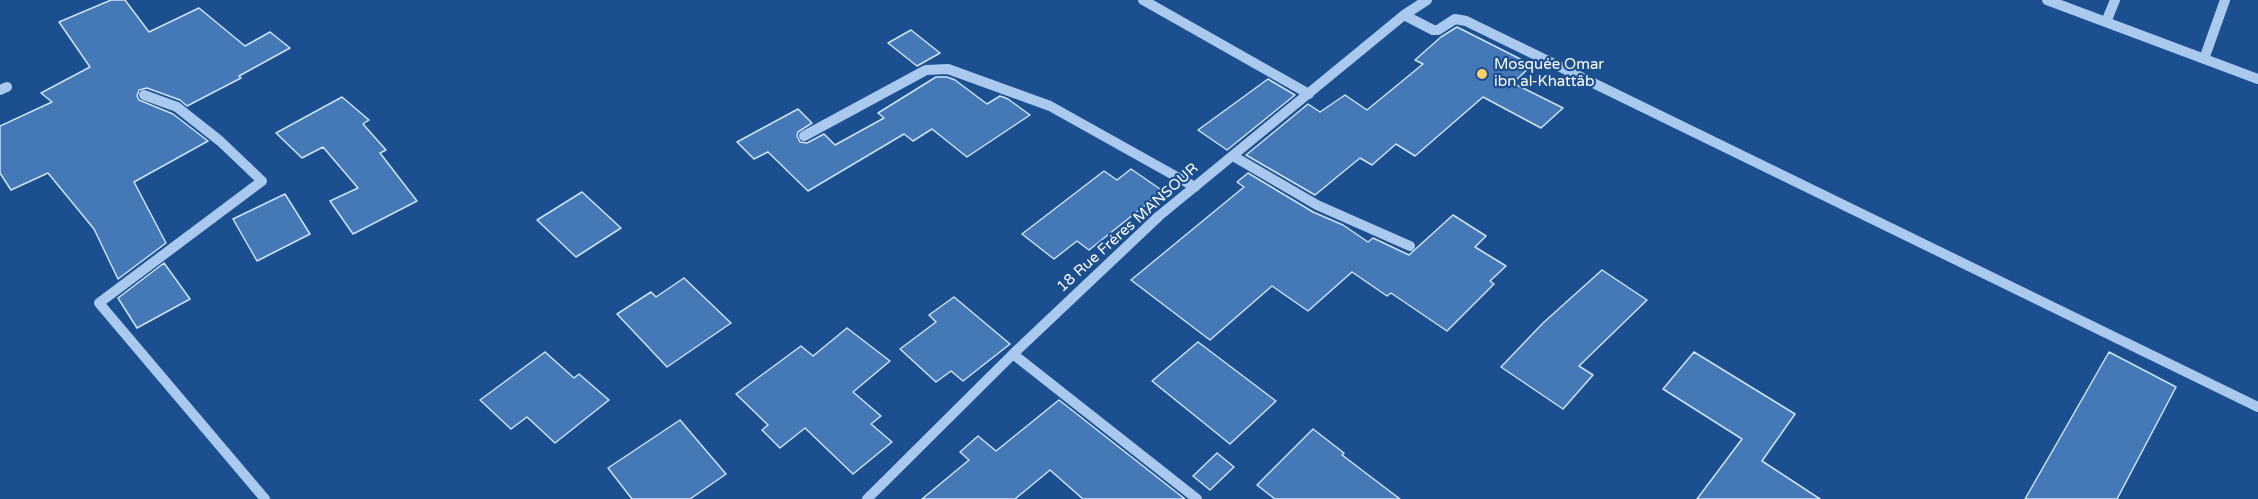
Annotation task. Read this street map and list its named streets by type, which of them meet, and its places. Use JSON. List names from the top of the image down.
{
  "streets": {
    "street": ["18 Rue Fréres MANSOUR"]
  },
  "places": ["Mosquée Omar ibn al-Khattâb"]
}
